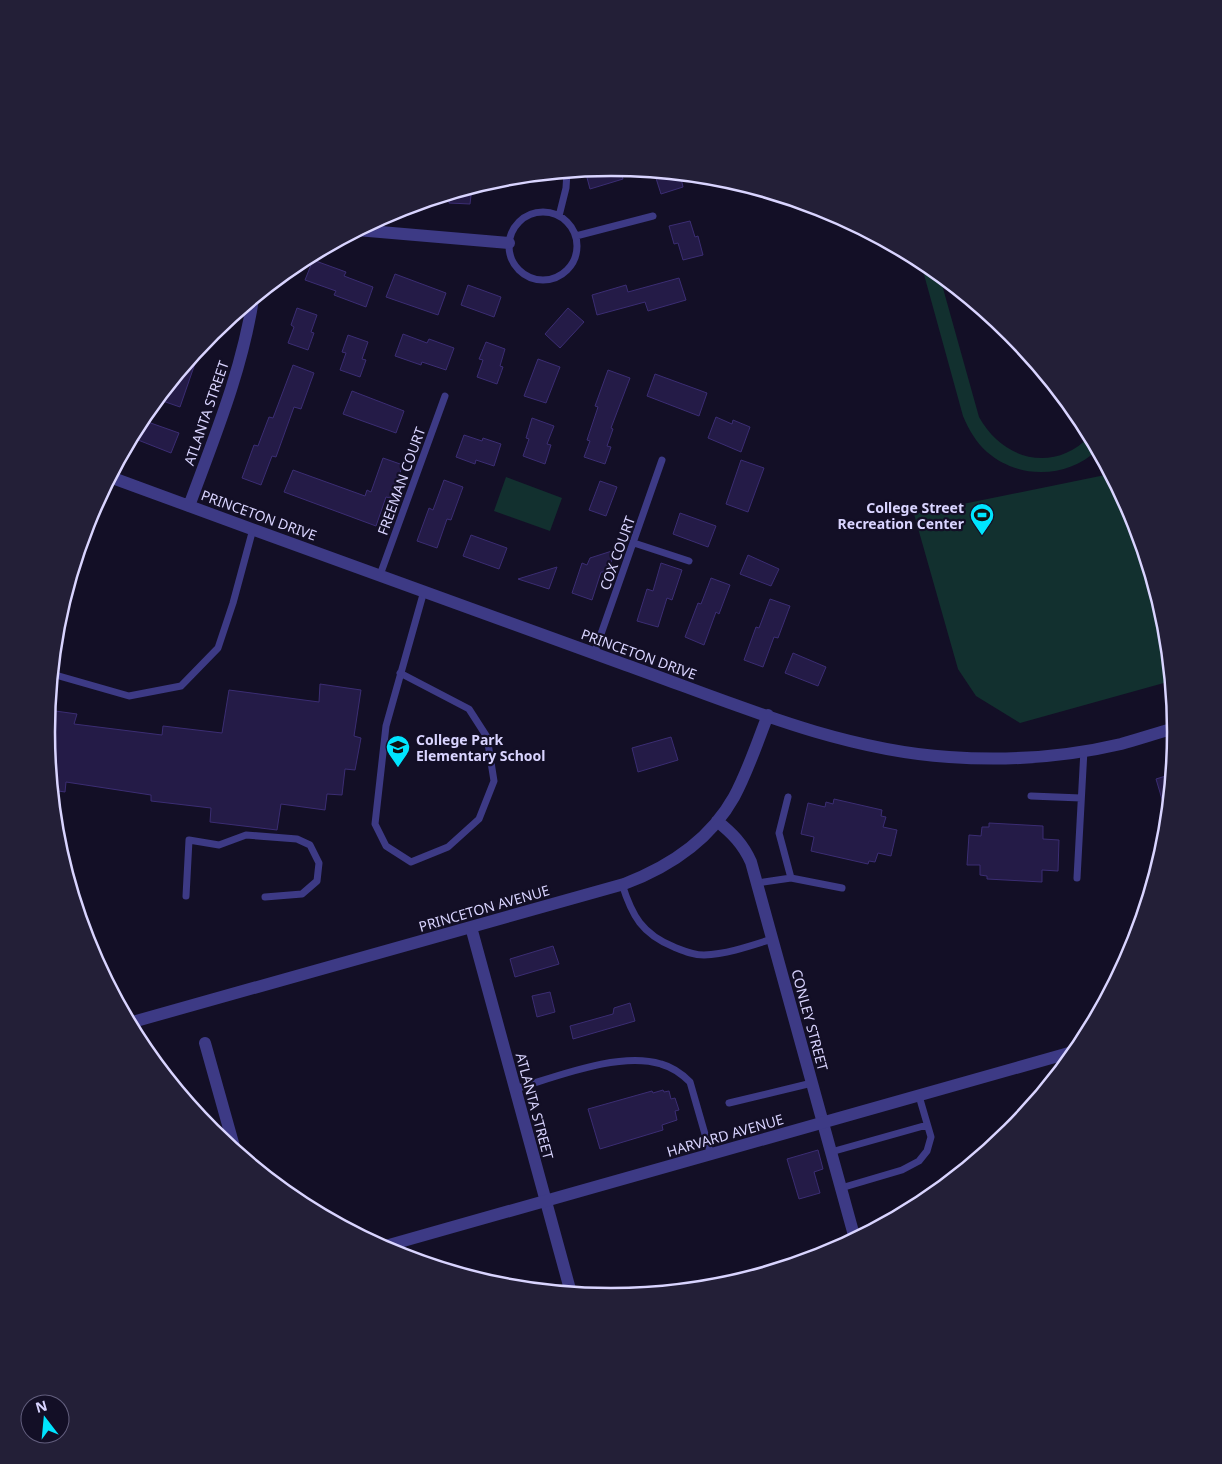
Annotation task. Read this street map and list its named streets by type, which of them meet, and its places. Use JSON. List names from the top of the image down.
{
  "streets": {
    "street": [
      "ATLANTA STREET",
      "PRINCETON DRIVE",
      "PRINCETON AVENUE",
      "CONLEY STREET",
      "HARVARD AVENUE"
    ],
    "lane": ["FREEMAN COURT", "COX COURT"]
  },
  "crossings": [
    ["ATLANTA STREET", "PRINCETON DRIVE"],
    ["ATLANTA STREET", "PRINCETON AVENUE"],
    ["ATLANTA STREET", "HARVARD AVENUE"],
    ["FREEMAN COURT", "PRINCETON DRIVE"],
    ["PRINCETON DRIVE", "COX COURT"],
    ["PRINCETON DRIVE", "PRINCETON AVENUE"],
    ["PRINCETON AVENUE", "CONLEY STREET"],
    ["CONLEY STREET", "HARVARD AVENUE"]
  ],
  "places": {
    "sports": ["College Street Recreation Center"],
    "school or university": ["College Park Elementary School"]
  },
  "north": "top"
}
